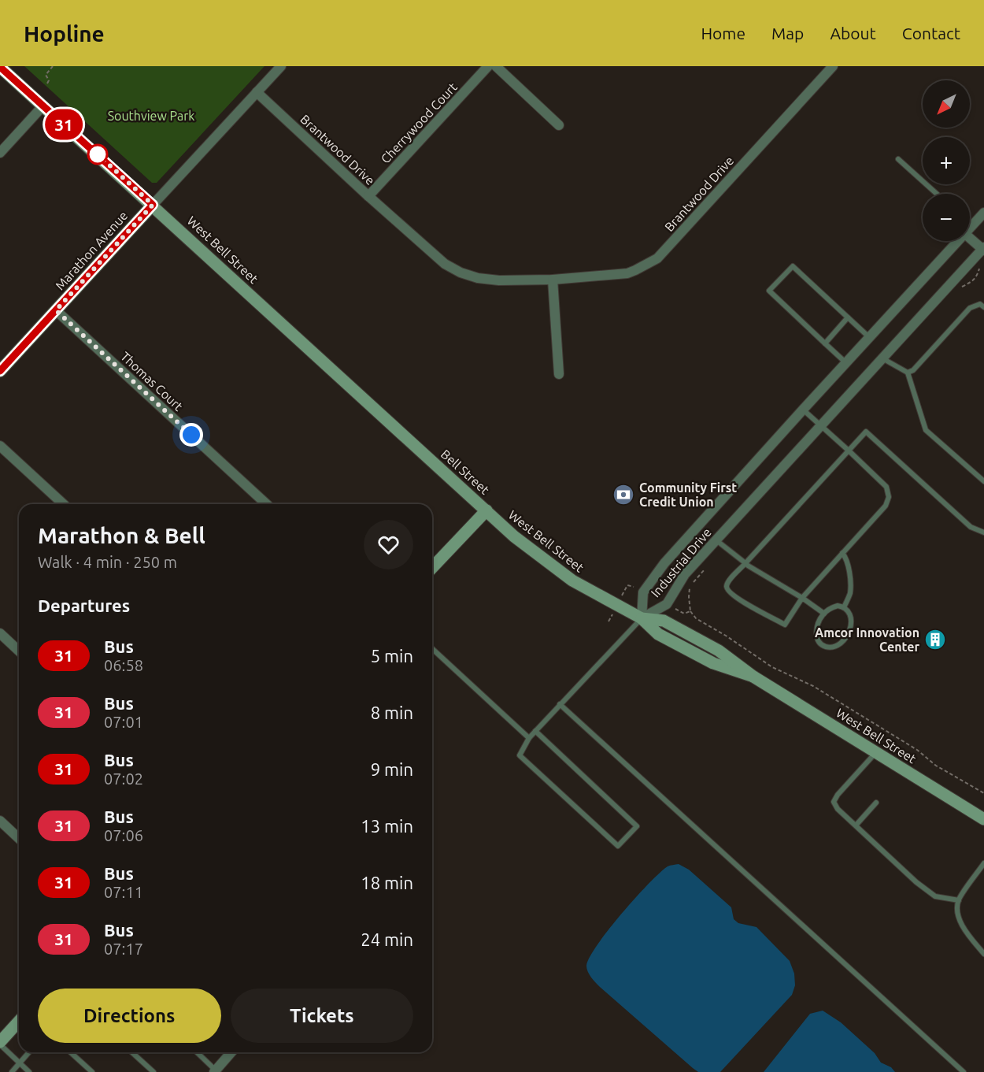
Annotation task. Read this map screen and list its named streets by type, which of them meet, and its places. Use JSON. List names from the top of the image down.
{
  "streets": {
    "main road": ["West Bell Street", "Marathon Avenue", "Bell Street"],
    "street": [
      "Cherrywood Court",
      "Brantwood Drive",
      "Thomas Court",
      "Industrial Drive"
    ]
  },
  "crossings": [
    ["Cherrywood Court", "Brantwood Drive"],
    ["Brantwood Drive", "Marathon Avenue"],
    ["West Bell Street", "Marathon Avenue"],
    ["West Bell Street", "Bell Street"],
    ["West Bell Street", "Industrial Drive"],
    ["Marathon Avenue", "Thomas Court"]
  ],
  "parks": ["Southview Park"],
  "places": {
    "bank": ["Community First Credit Union"],
    "building": ["Amcor Innovation Center"]
  },
  "lines": ["bus line 31"],
  "north": "bottom left",
  "page": {
    "header": "Hopline",
    "nav": [
      "Home",
      "Map",
      "About",
      "Contact"
    ],
    "on_map": "31",
    "map_buttons": ["+", "−"],
    "heading": [
      ["Marathon & Bell", "Walk · 4 min · 250 m"],
      "Departures"
    ],
    "list": [
      {
        "mark": "31",
        "name": "Bus",
        "note": "06:58",
        "value": "5 min"
      },
      {
        "mark": "31",
        "name": "Bus",
        "note": "07:01",
        "value": "8 min"
      },
      {
        "mark": "31",
        "name": "Bus",
        "note": "07:02",
        "value": "9 min"
      },
      {
        "mark": "31",
        "name": "Bus",
        "note": "07:06",
        "value": "13 min"
      },
      {
        "mark": "31",
        "name": "Bus",
        "note": "07:11",
        "value": "18 min"
      },
      {
        "mark": "31",
        "name": "Bus",
        "note": "07:17",
        "value": "24 min"
      }
    ],
    "buttons": ["Directions", "Tickets"]
  }
}
